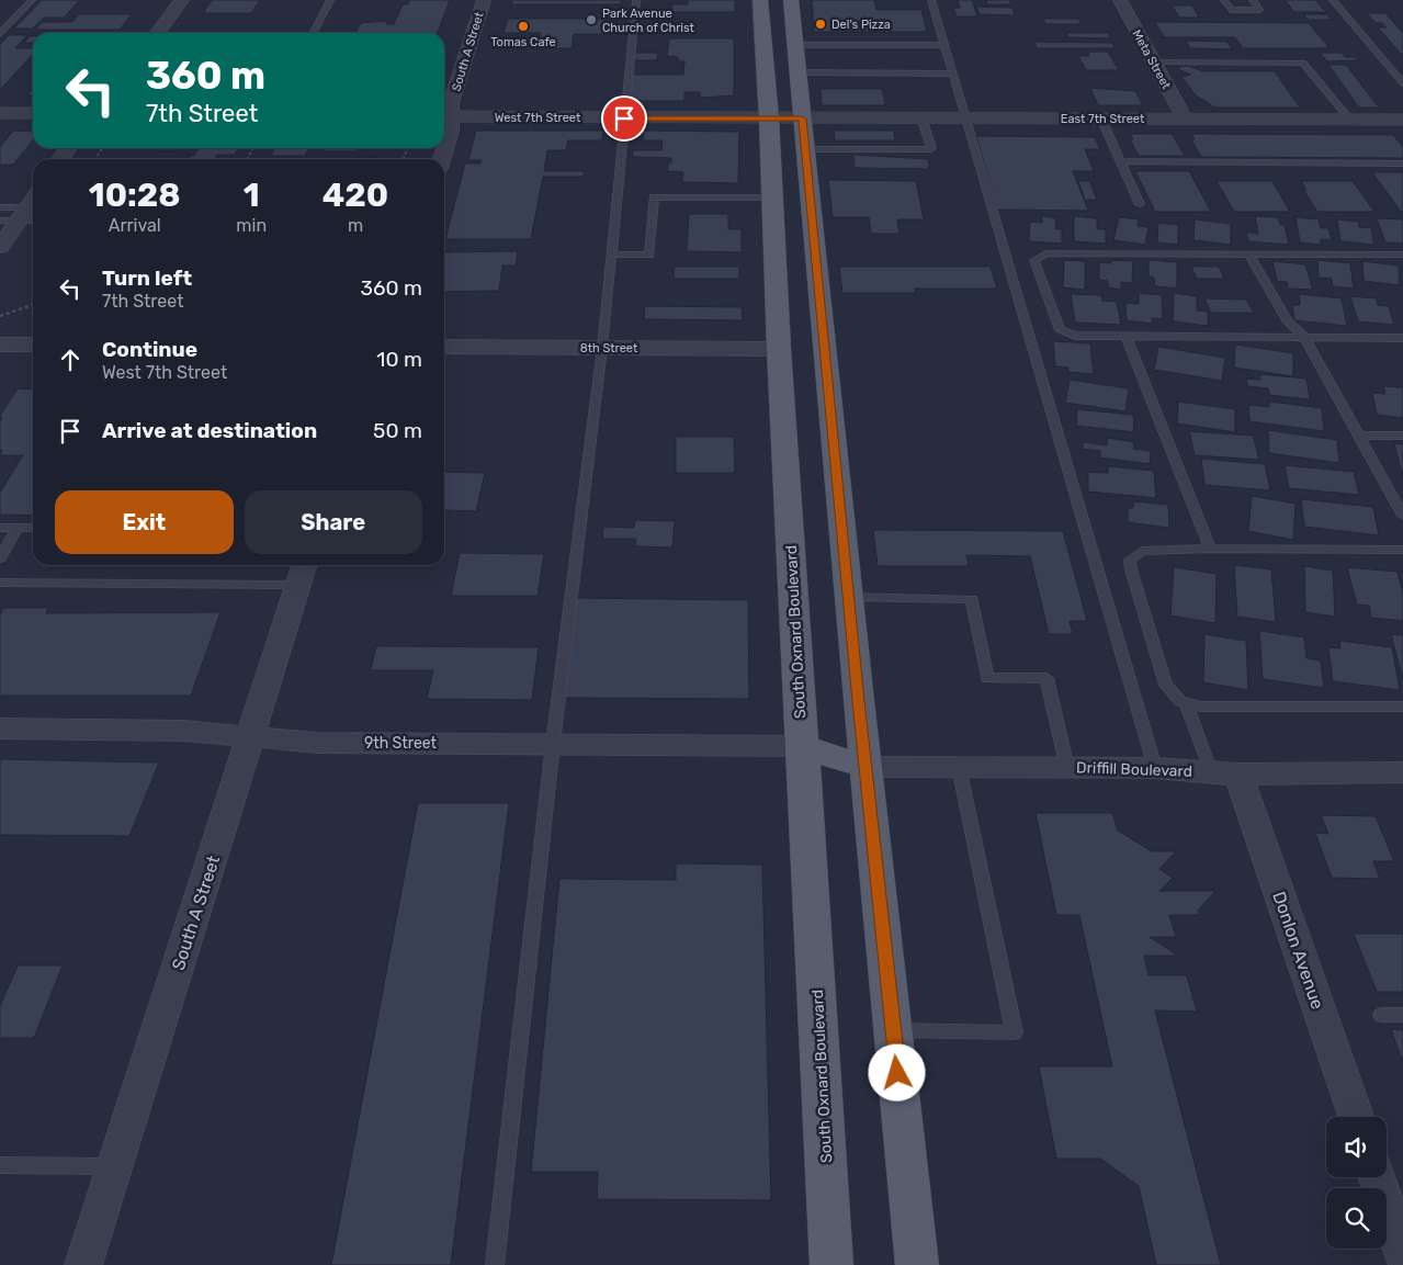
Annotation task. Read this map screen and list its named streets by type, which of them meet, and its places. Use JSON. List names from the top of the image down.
{
  "streets": {
    "main road": ["South Oxnard Boulevard"],
    "street": [
      "South A Street",
      "Meta Street",
      "West 7th Street",
      "East 7th Street",
      "8th Street",
      "9th Street",
      "Driffill Boulevard",
      "Donlon Avenue"
    ]
  },
  "crossings": [
    ["South A Street", "West 7th Street"],
    ["South A Street", "9th Street"],
    ["Meta Street", "East 7th Street"],
    ["West 7th Street", "East 7th Street"],
    ["West 7th Street", "South Oxnard Boulevard"],
    ["8th Street", "South Oxnard Boulevard"],
    ["South Oxnard Boulevard", "9th Street"],
    ["Driffill Boulevard", "Donlon Avenue"]
  ],
  "places": ["Park Avenue Church of Christ", "Del's Pizza", "Tomas Cafe"],
  "page": {
    "turn": ["360 m", "7th Street"],
    "eta": [
      "10:28",
      "Arrival",
      "1",
      "min",
      "420",
      "m"
    ],
    "list": [
      {
        "name": "Turn left",
        "note": "7th Street",
        "value": "360 m"
      },
      {
        "name": "Continue",
        "note": "West 7th Street",
        "value": "10 m"
      },
      {
        "name": "Arrive at destination",
        "value": "50 m"
      }
    ],
    "buttons": ["Exit", "Share"]
  }
}
